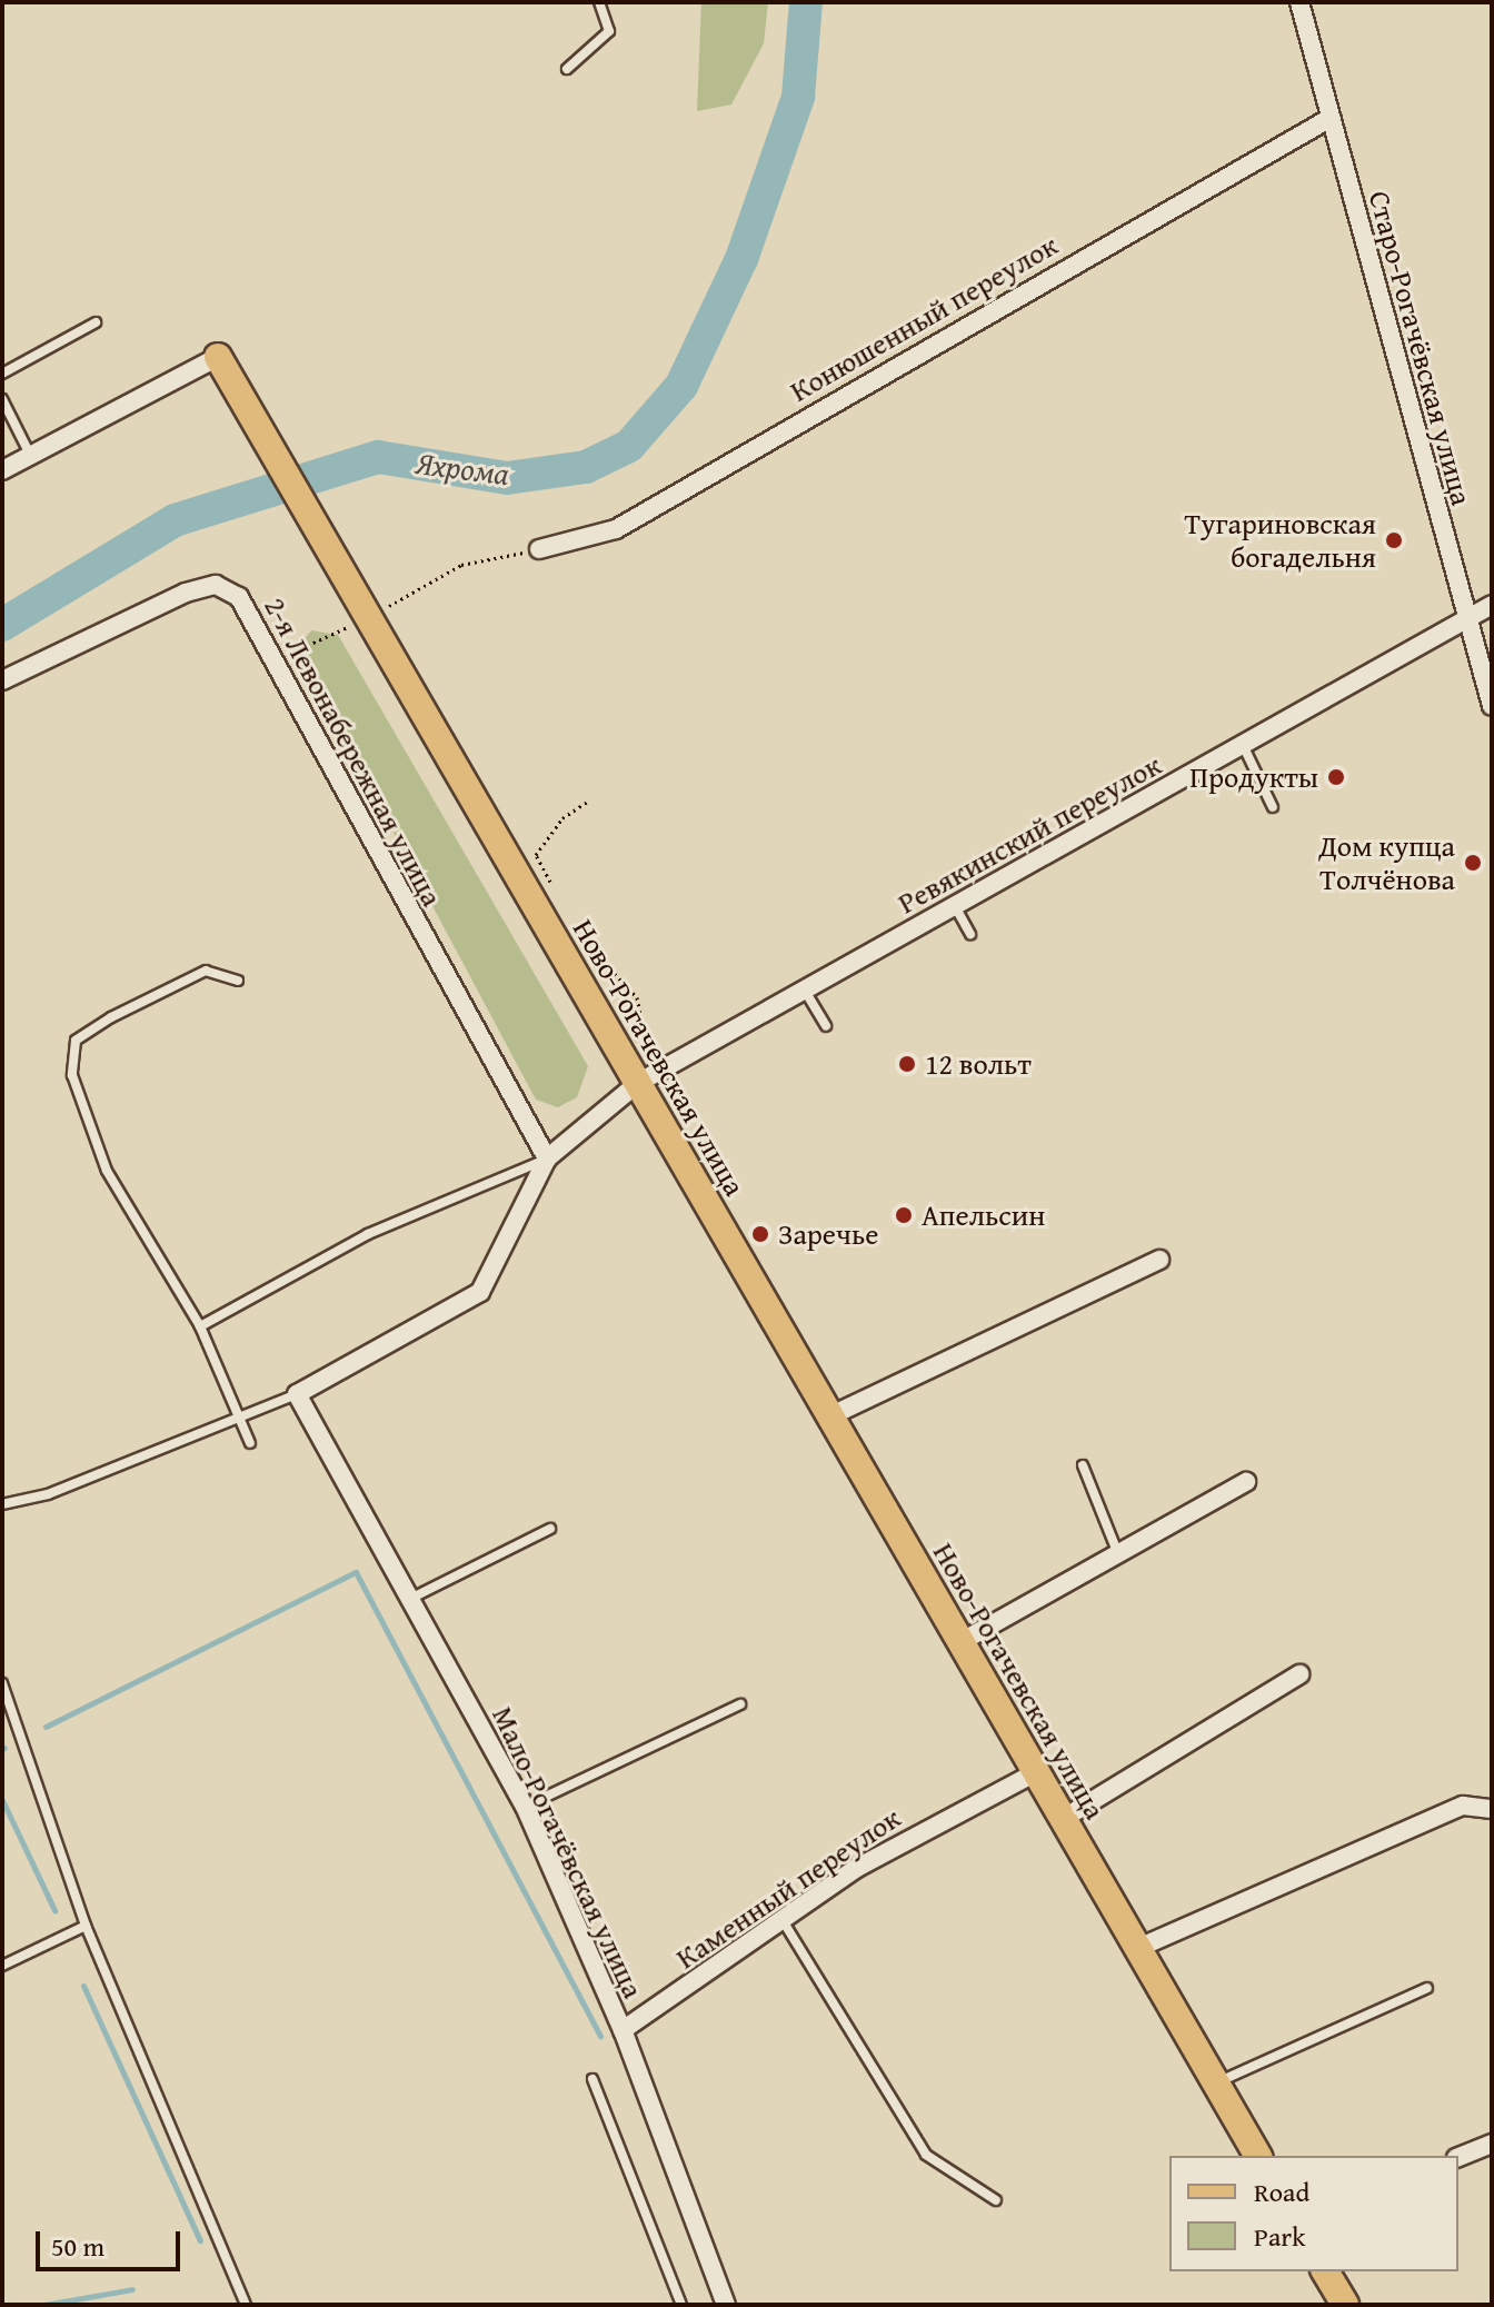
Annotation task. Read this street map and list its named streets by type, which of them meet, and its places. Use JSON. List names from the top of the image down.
{
  "streets": {
    "main road": ["Ново-Рогачевская улица"],
    "street": [
      "Конюшенный переулок",
      "Старо-Рогачёвская улица",
      "2-я Левонабережная улица",
      "Ревякинский переулок",
      "Мало-Рогачёвская улица",
      "Каменный переулок"
    ]
  },
  "crossings": [
    ["Конюшенный переулок", "Старо-Рогачёвская улица"],
    ["Старо-Рогачёвская улица", "Ревякинский переулок"],
    ["2-я Левонабережная улица", "Ревякинский переулок"],
    ["Ревякинский переулок", "Ново-Рогачевская улица"],
    ["Ново-Рогачевская улица", "Каменный переулок"],
    ["Мало-Рогачёвская улица", "Каменный переулок"]
  ],
  "water": ["Яхрома"],
  "places": [
    "Тугариновская богадельня",
    "Продукты",
    "Дом купца Толчёнова",
    "12 вольт",
    "Апельсин",
    "Заречье"
  ],
  "legend": ["Road", "Park"],
  "scale_bar": "50 m"
}
